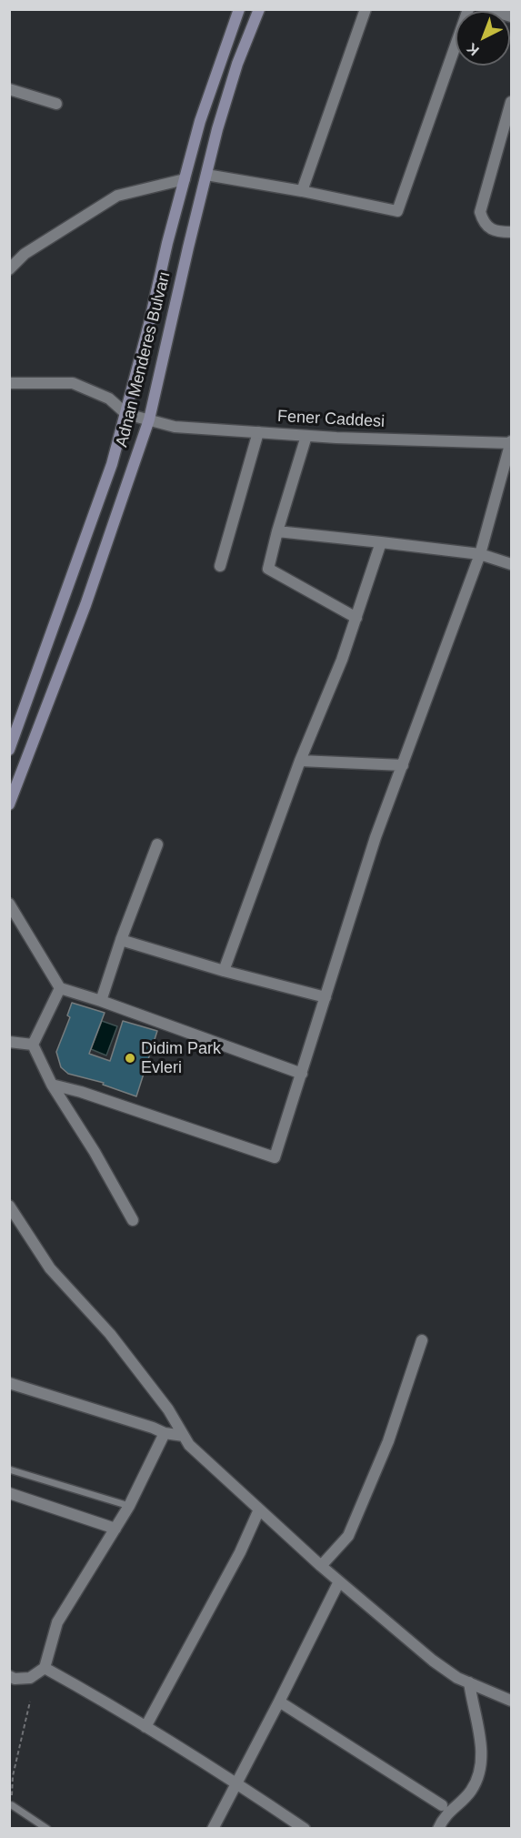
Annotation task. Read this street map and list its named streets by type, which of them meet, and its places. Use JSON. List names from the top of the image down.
{
  "streets": {
    "main road": ["Adnan Menderes Bulvarı"],
    "street": ["Fener Caddesi"]
  },
  "crossings": [
    ["Adnan Menderes Bulvarı", "Fener Caddesi"]
  ],
  "places": ["Didim Park Evleri"],
  "north": "bottom left"
}
